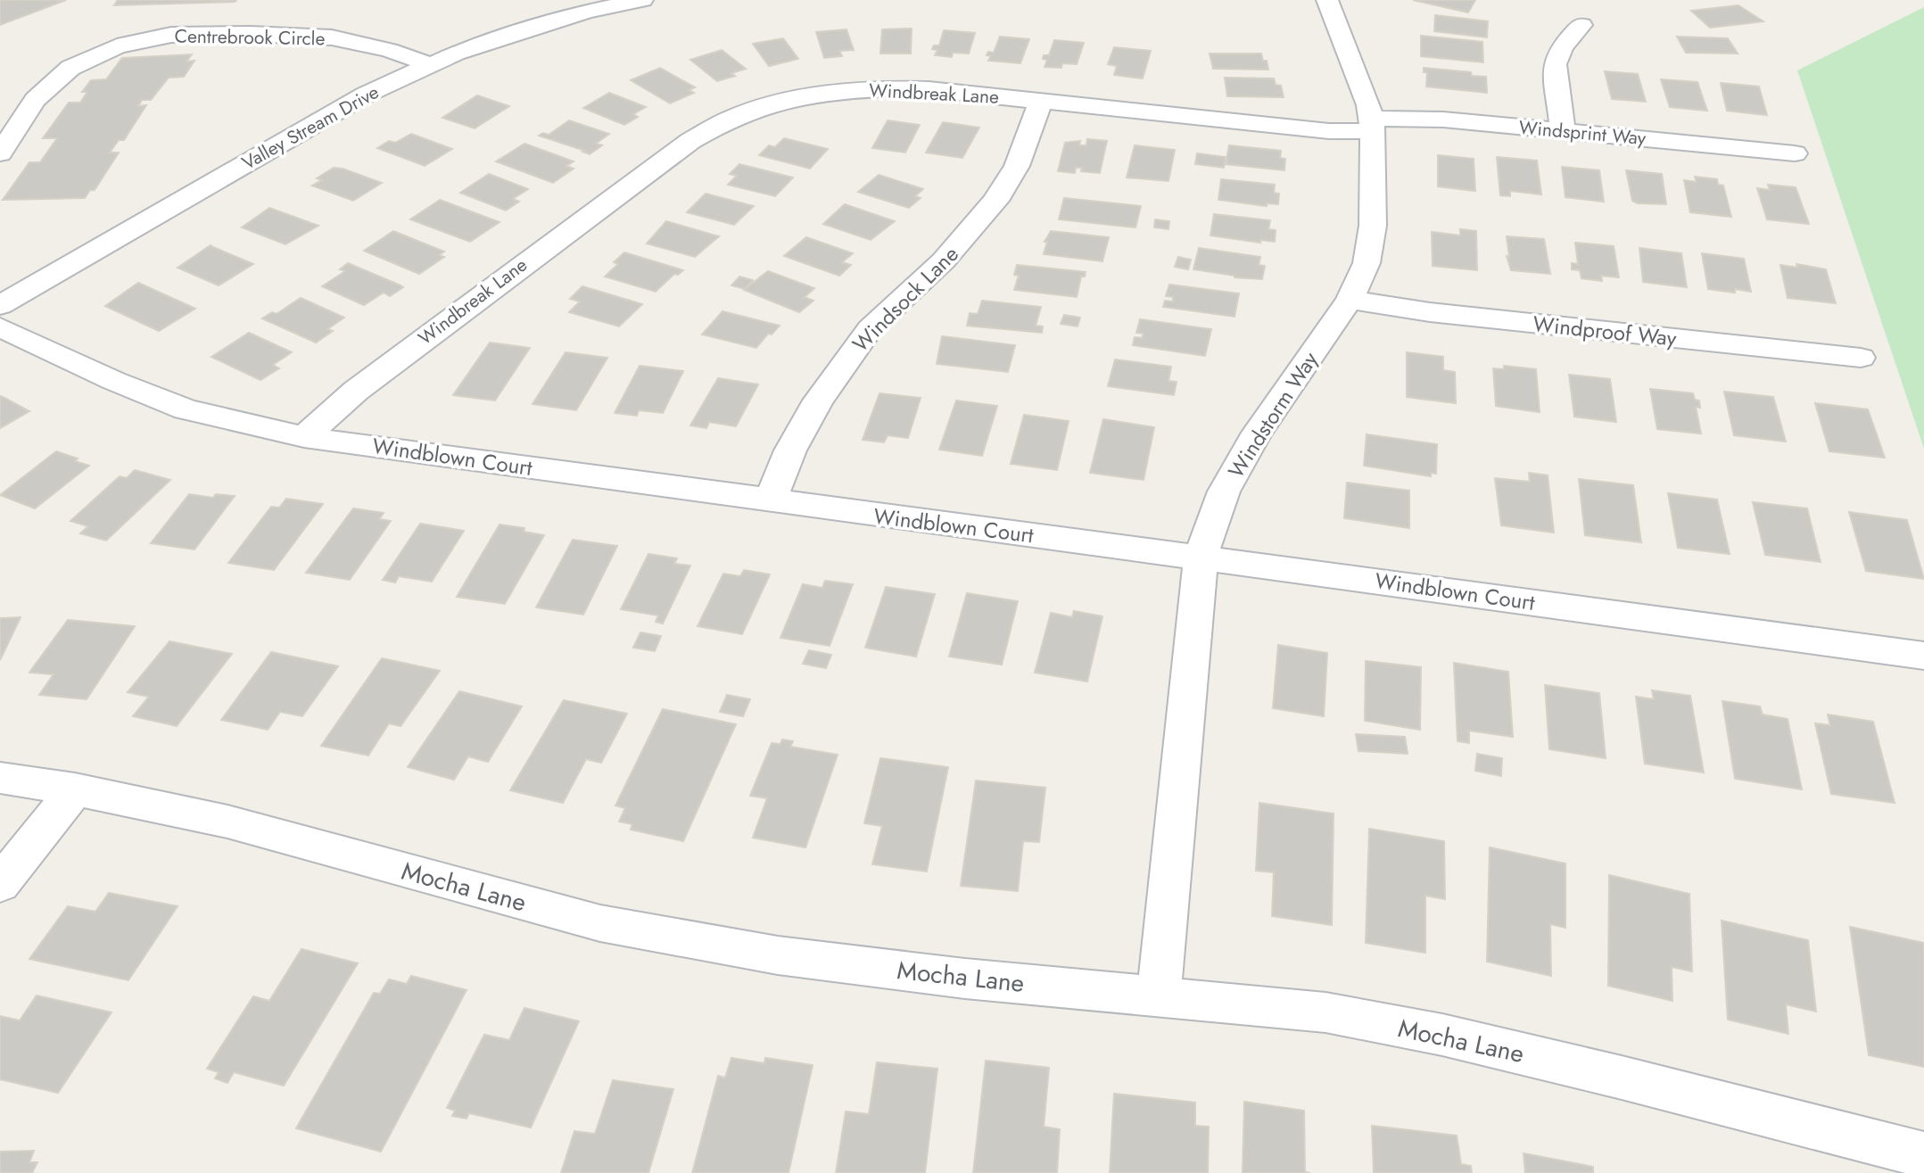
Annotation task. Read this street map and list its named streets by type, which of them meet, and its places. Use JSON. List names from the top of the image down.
{
  "streets": {
    "street": [
      "Centrebrook Circle",
      "Windbreak Lane",
      "Valley Stream Drive",
      "Windsprint Way",
      "Windsock Lane",
      "Windproof Way",
      "Windstorm Way",
      "Windblown Court",
      "Mocha Lane"
    ]
  },
  "crossings": [
    ["Centrebrook Circle", "Valley Stream Drive"],
    ["Windbreak Lane", "Windsprint Way"],
    ["Windbreak Lane", "Windsock Lane"],
    ["Windbreak Lane", "Windstorm Way"],
    ["Windbreak Lane", "Windblown Court"],
    ["Valley Stream Drive", "Windblown Court"],
    ["Windsprint Way", "Windstorm Way"],
    ["Windsock Lane", "Windblown Court"],
    ["Windproof Way", "Windstorm Way"],
    ["Windstorm Way", "Windblown Court"],
    ["Windstorm Way", "Mocha Lane"]
  ]
}
